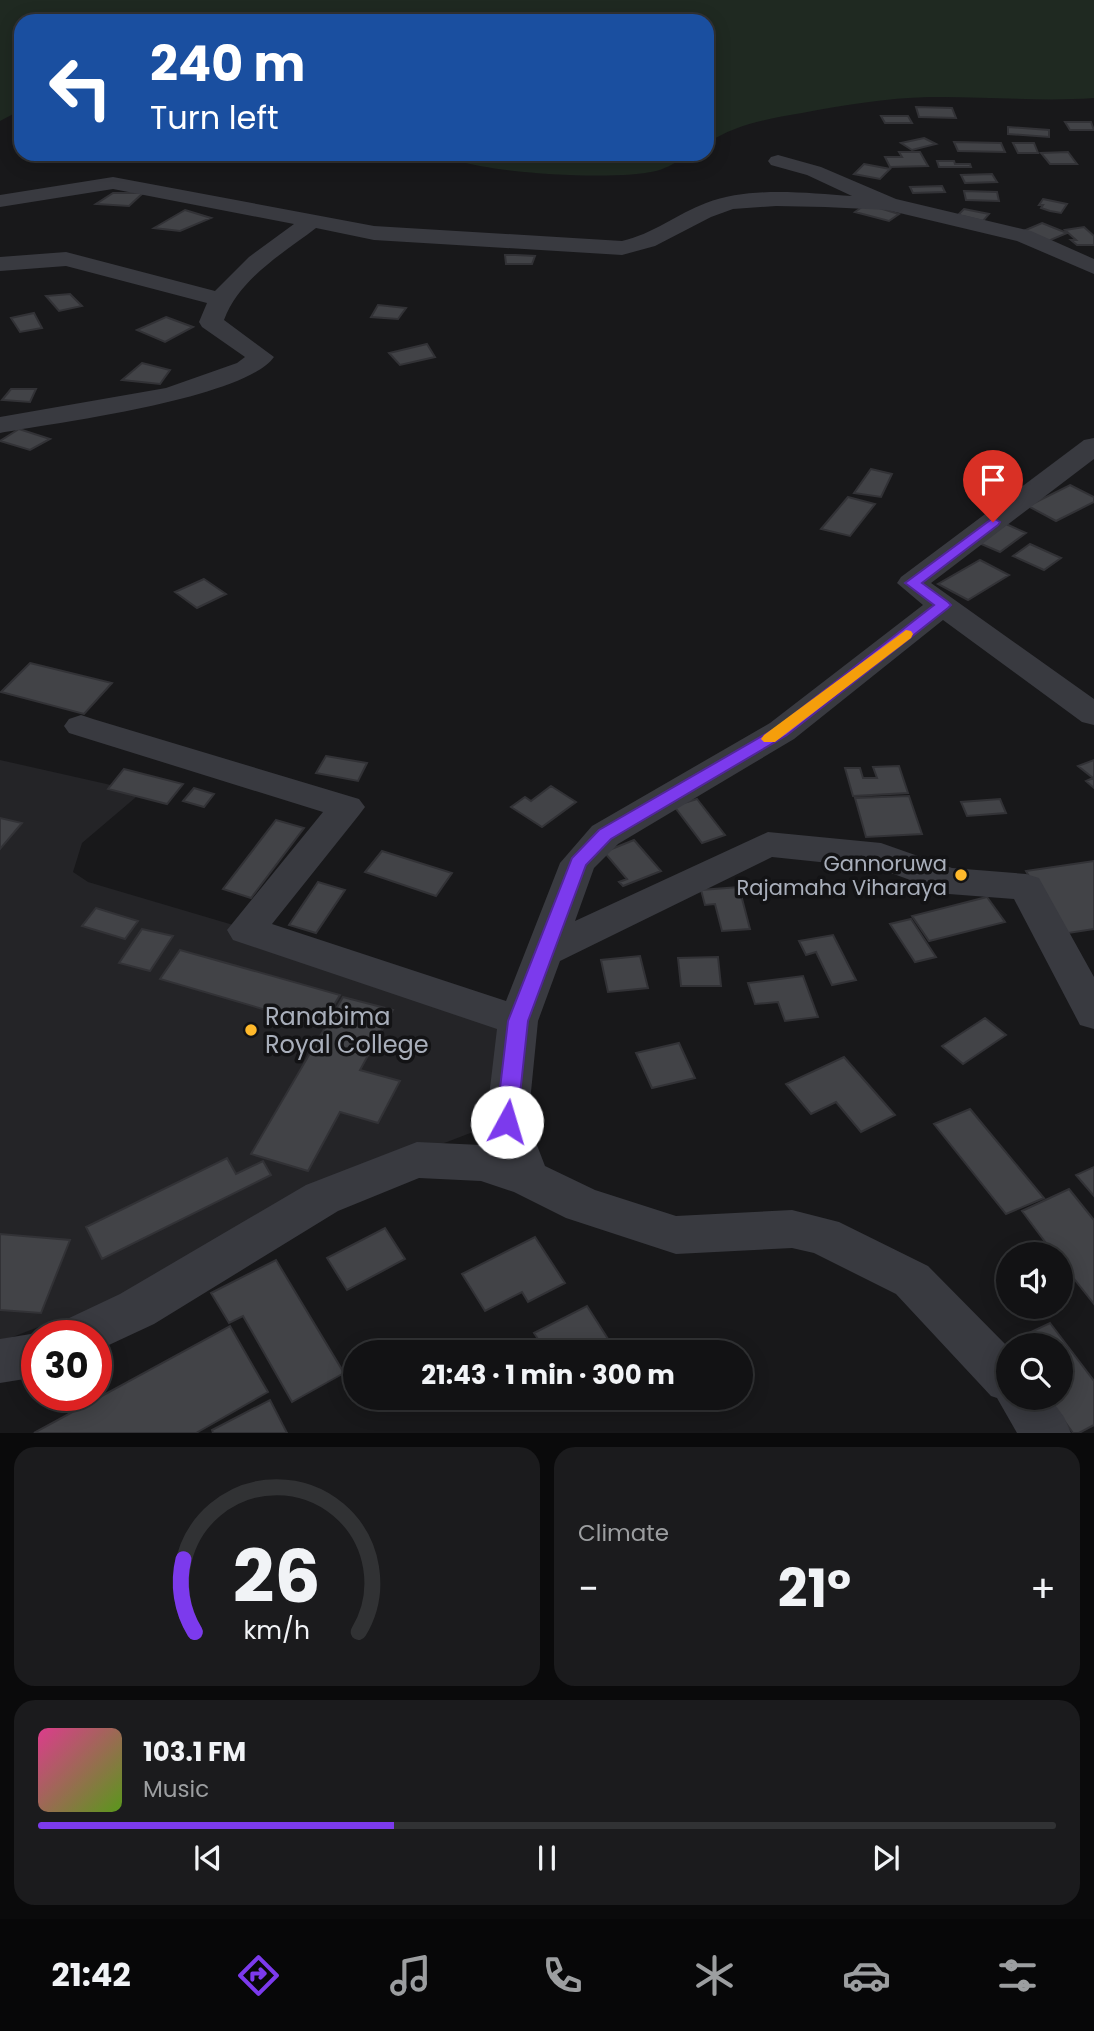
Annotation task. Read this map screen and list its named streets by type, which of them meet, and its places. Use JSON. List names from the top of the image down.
{
  "places": ["Gannoruwa Rajamaha Viharaya", "Ranabima Royal College"],
  "page": {
    "turn": ["240 m", "Turn left"],
    "limit": "30",
    "trip": "21:43 · 1 min · 300 m",
    "tile": "Climate",
    "heat": ["−", "21°", "+"],
    "song": ["103.1 FM", "Music"],
    "tabs": "21:42",
    "gauge": ["26", "km/h"]
  }
}
